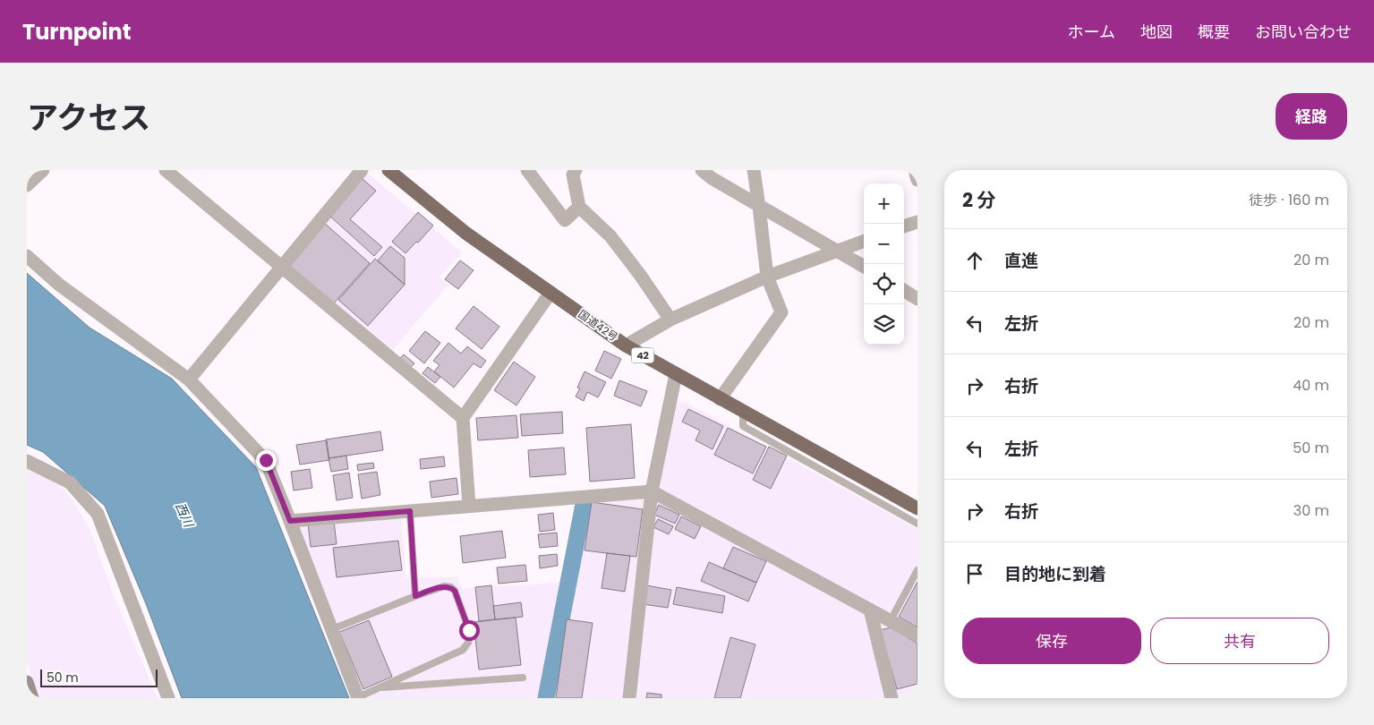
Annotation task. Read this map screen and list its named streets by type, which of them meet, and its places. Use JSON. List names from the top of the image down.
{
  "streets": {
    "highway": ["国道42号", "42"]
  },
  "water": ["西川"],
  "scale_bar": "50 m",
  "page": {
    "header": "Turnpoint",
    "nav": [
      "ホーム",
      "地図",
      "概要",
      "お問い合わせ"
    ],
    "title": "アクセス",
    "buttons": [
      "経路",
      ["保存", "共有"]
    ],
    "heading": ["2 分", "徒歩 · 160 m"],
    "map_buttons": ["+", "−"],
    "list": [
      ["直進", "20 m"],
      ["左折", "20 m"],
      ["右折", "40 m"],
      ["左折", "50 m"],
      ["右折", "30 m"],
      "目的地に到着"
    ],
    "scale": "50 m"
  }
}
